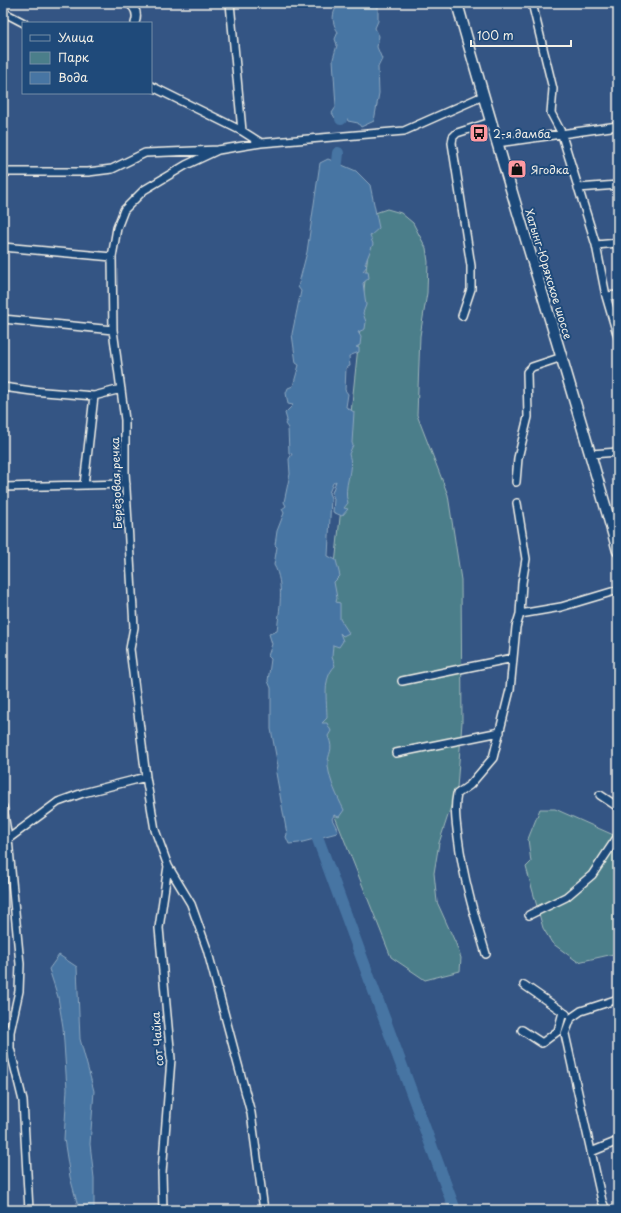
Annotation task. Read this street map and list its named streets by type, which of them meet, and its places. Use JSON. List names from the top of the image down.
{
  "streets": {
    "main road": ["Хатынг-Юряхское шоссе"],
    "street": ["Берёзовая речка", "сот Чайка"]
  },
  "crossings": [
    ["Берёзовая речка", "сот Чайка"]
  ],
  "places": {
    "bus stop": ["2-я дамба"],
    "shop": ["Ягодка"]
  },
  "legend": ["Улица", "Парк", "Вода"],
  "scale_bar": "100 m"
}
